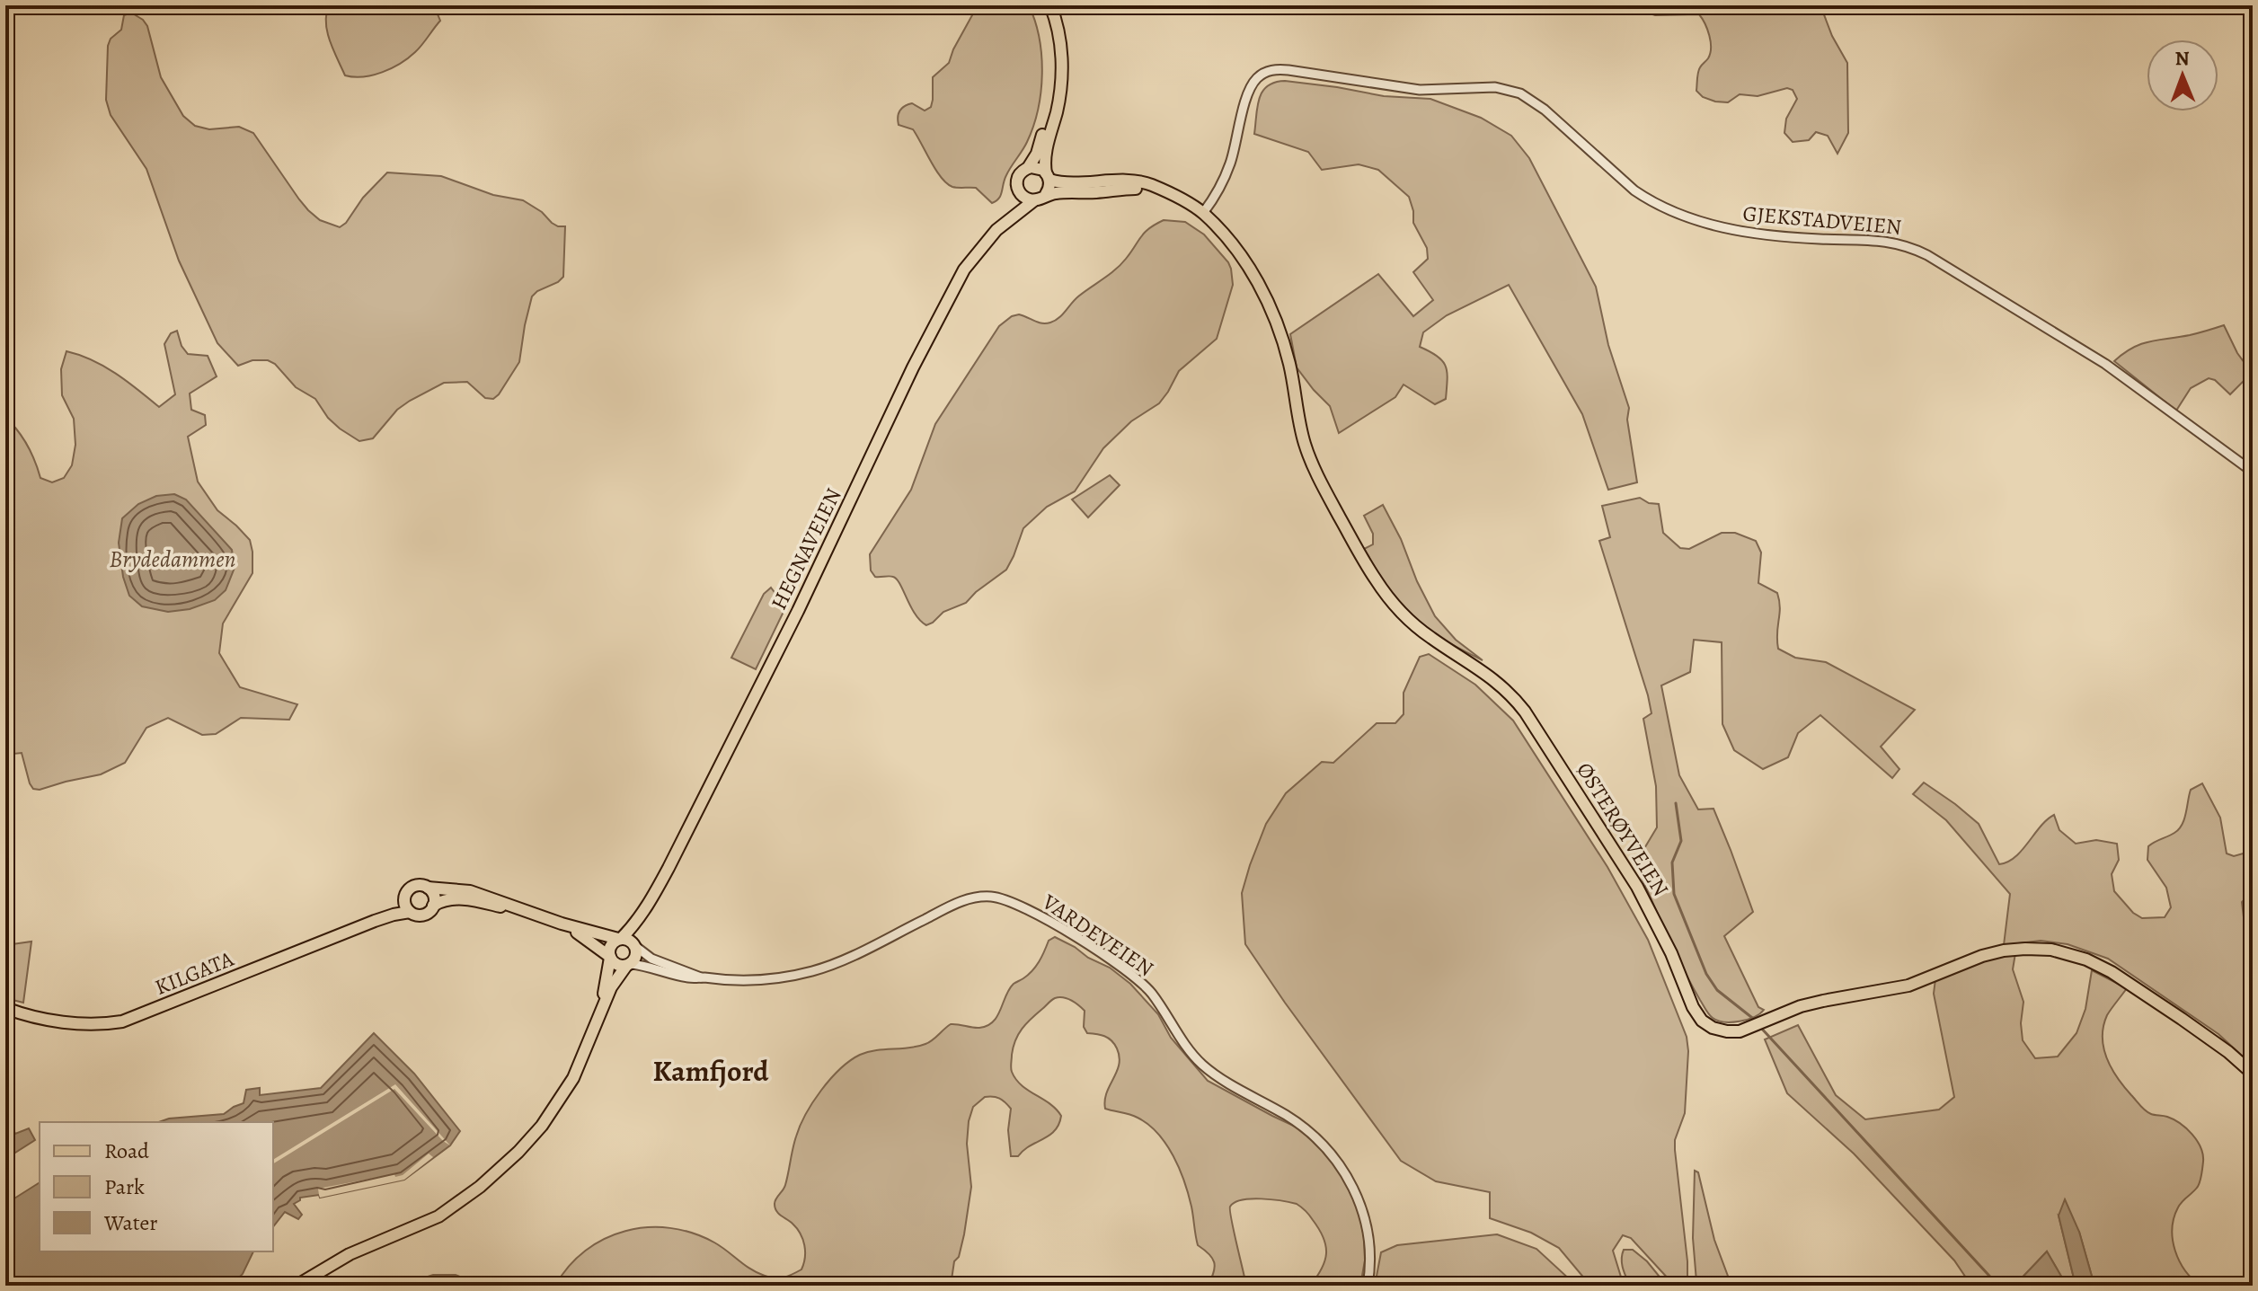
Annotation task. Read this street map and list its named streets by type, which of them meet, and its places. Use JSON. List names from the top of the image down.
{
  "streets": {
    "main road": ["HEGNAVEIEN", "ØSTERØYVEIEN", "KILGATA"],
    "street": ["GJEKSTADVEIEN", "VARDEVEIEN"]
  },
  "crossings": [
    ["GJEKSTADVEIEN", "ØSTERØYVEIEN"],
    ["HEGNAVEIEN", "ØSTERØYVEIEN"],
    ["HEGNAVEIEN", "VARDEVEIEN"]
  ],
  "districts": ["Kamfjord"],
  "water": ["Brydedammen"],
  "legend": ["Road", "Park", "Water"],
  "north": "top"
}
